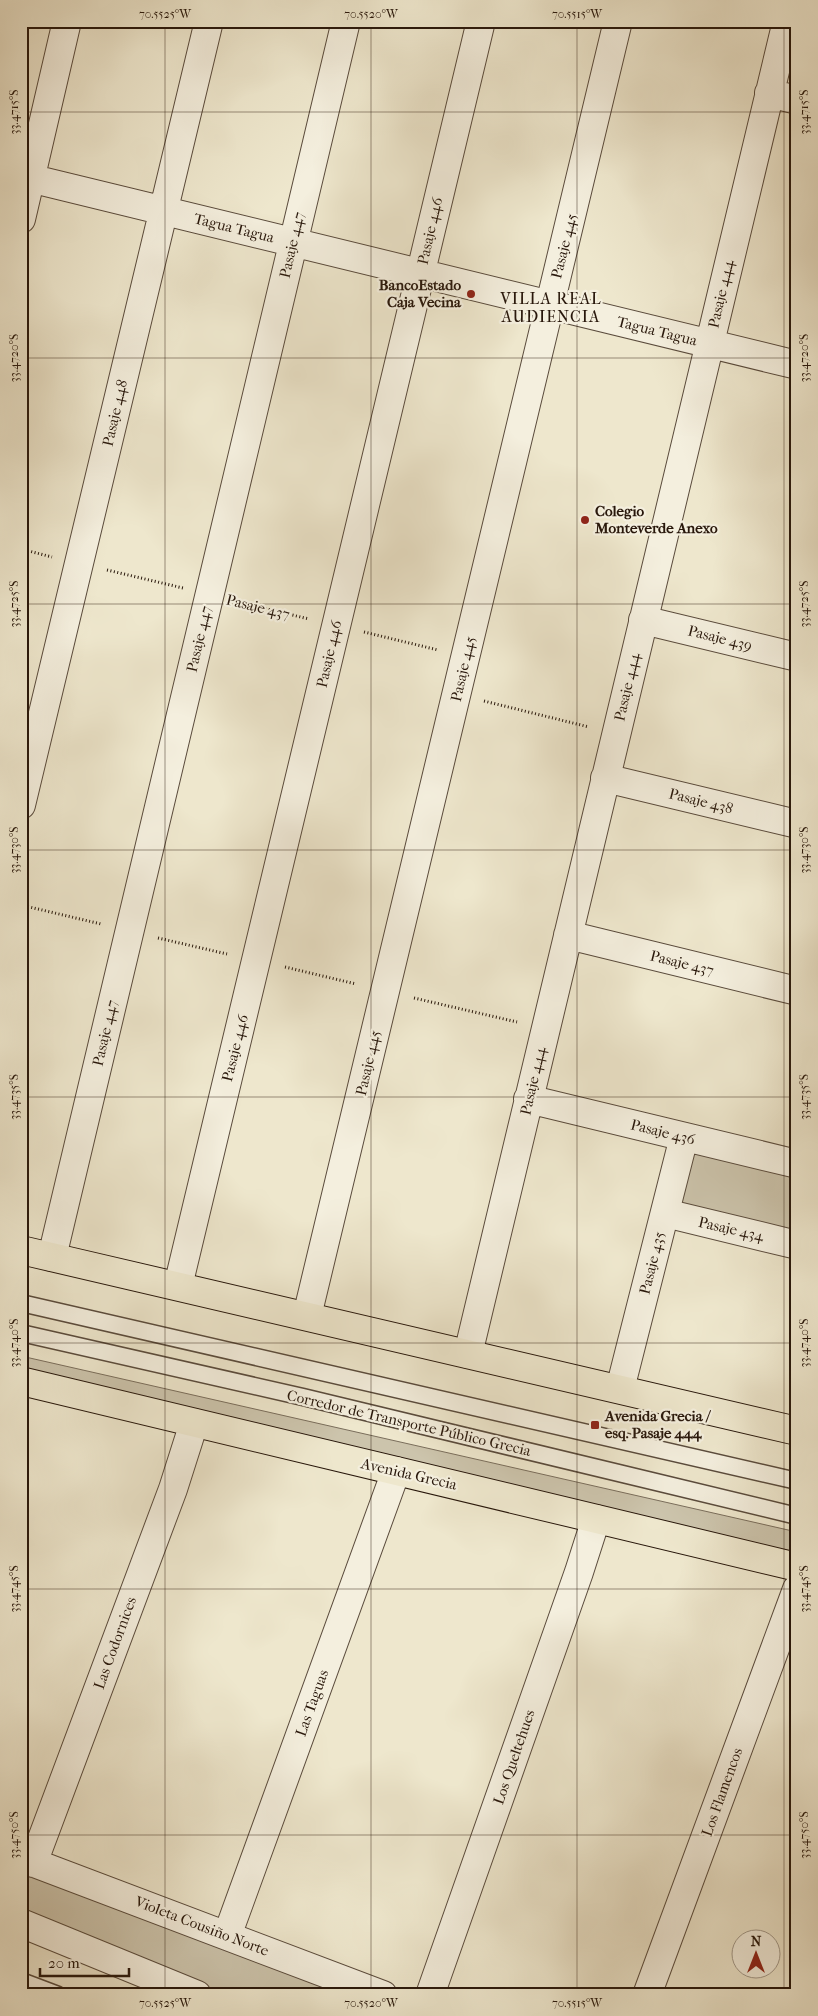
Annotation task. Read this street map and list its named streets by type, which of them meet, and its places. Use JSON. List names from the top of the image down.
{
  "streets": {
    "main road": ["Avenida Grecia"],
    "street": [
      "Tagua Tagua",
      "Pasaje 446",
      "Pasaje 447",
      "Pasaje 445",
      "Pasaje 444",
      "Pasaje 448",
      "Pasaje 437",
      "Pasaje 439",
      "Pasaje 438",
      "Pasaje 436",
      "Pasaje 434",
      "Pasaje 435",
      "Las Codornices",
      "Las Taguas",
      "Los Queltehues",
      "Los Flamencos",
      "Violeta Cousiño Norte"
    ],
    "lane": ["Corredor de Transporte Público Grecia"]
  },
  "crossings": [
    ["Tagua Tagua", "Pasaje 446"],
    ["Tagua Tagua", "Pasaje 447"],
    ["Tagua Tagua", "Pasaje 445"],
    ["Tagua Tagua", "Pasaje 444"],
    ["Tagua Tagua", "Pasaje 448"],
    ["Pasaje 446", "Pasaje 437"],
    ["Pasaje 447", "Pasaje 437"],
    ["Pasaje 445", "Pasaje 437"],
    ["Pasaje 444", "Pasaje 437"],
    ["Pasaje 444", "Pasaje 439"],
    ["Pasaje 444", "Pasaje 438"],
    ["Pasaje 444", "Pasaje 436"],
    ["Pasaje 448", "Pasaje 437"],
    ["Pasaje 436", "Pasaje 435"],
    ["Pasaje 434", "Pasaje 435"],
    ["Avenida Grecia", "Las Codornices"],
    ["Avenida Grecia", "Las Taguas"],
    ["Avenida Grecia", "Los Queltehues"],
    ["Las Codornices", "Violeta Cousiño Norte"],
    ["Las Taguas", "Violeta Cousiño Norte"]
  ],
  "districts": ["VILLA REAL AUDIENCIA"],
  "places": {
    "other": ["BancoEstado Caja Vecina", "Colegio Monteverde Anexo"],
    "transit": ["Avenida Grecia / esq. Pasaje 444"]
  },
  "scale_bar": "20 m",
  "north": "top",
  "coordinates": [
    "70.5525°W",
    "70.5520°W",
    "70.5515°W",
    "33.4715°S",
    "33.4720°S",
    "33.4725°S",
    "33.4730°S",
    "33.4735°S",
    "33.4740°S",
    "33.4745°S",
    "33.4750°S"
  ]
}
